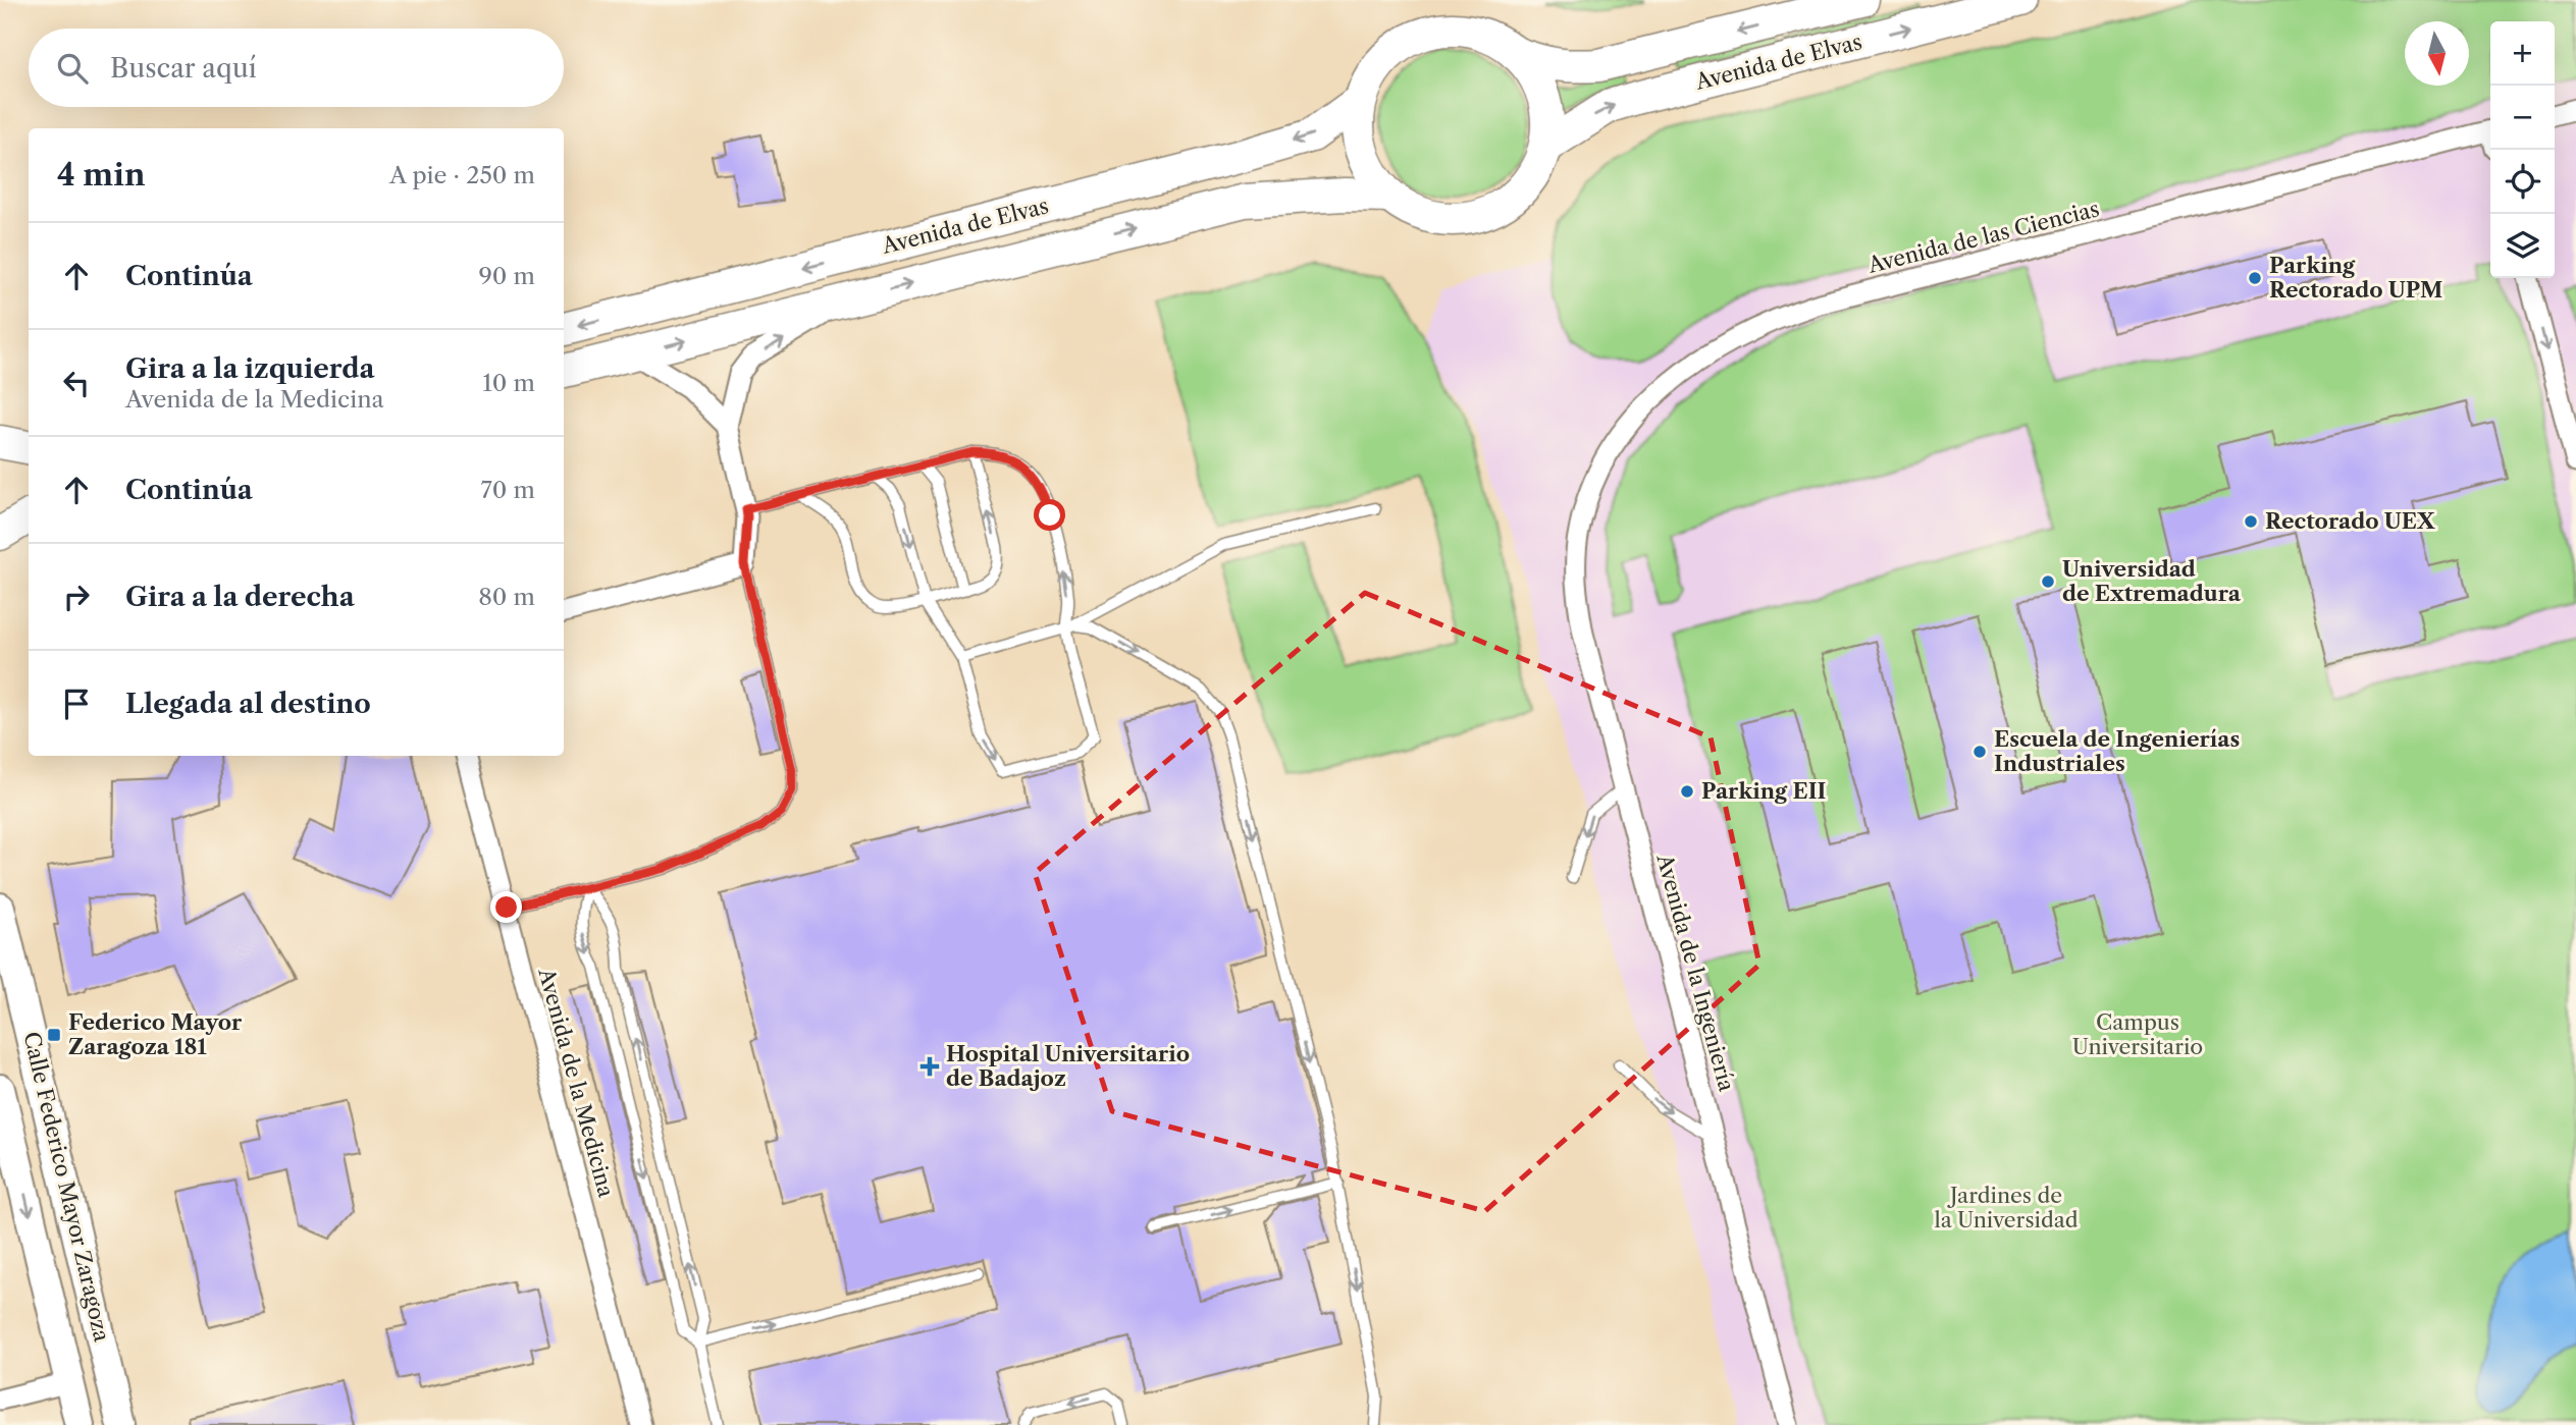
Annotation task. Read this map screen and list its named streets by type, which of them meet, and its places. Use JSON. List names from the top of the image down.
{
  "streets": {
    "highway": ["Avenida de Elvas"],
    "main road": ["Calle Federico Mayor Zaragoza"],
    "street": ["Avenida de las Ciencias", "Avenida de la Ingeniería", "Avenida de la Medicina"]
  },
  "crossings": [
    ["Avenida de las Ciencias", "Avenida de la Ingeniería"]
  ],
  "parks": ["Campus Universitario", "Jardines de la Universidad"],
  "places": {
    "other": [
      "Parking Rectorado UPM",
      "Rectorado UEX",
      "Universidad de Extremadura",
      "Escuela de Ingenierías Industriales",
      "Parking EII"
    ],
    "transit": ["Federico Mayor Zaragoza 181"],
    "health": ["Hospital Universitario de Badajoz"]
  },
  "north": "bottom",
  "page": {
    "map_buttons": ["+", "−"],
    "search": "Buscar aquí",
    "heading": ["4 min", "A pie · 250 m"],
    "list": [
      ["Continúa", "90 m"],
      ["Gira a la izquierda", "Avenida de la Medicina", "10 m"],
      ["Continúa", "70 m"],
      ["Gira a la derecha", "80 m"],
      "Llegada al destino"
    ]
  }
}
